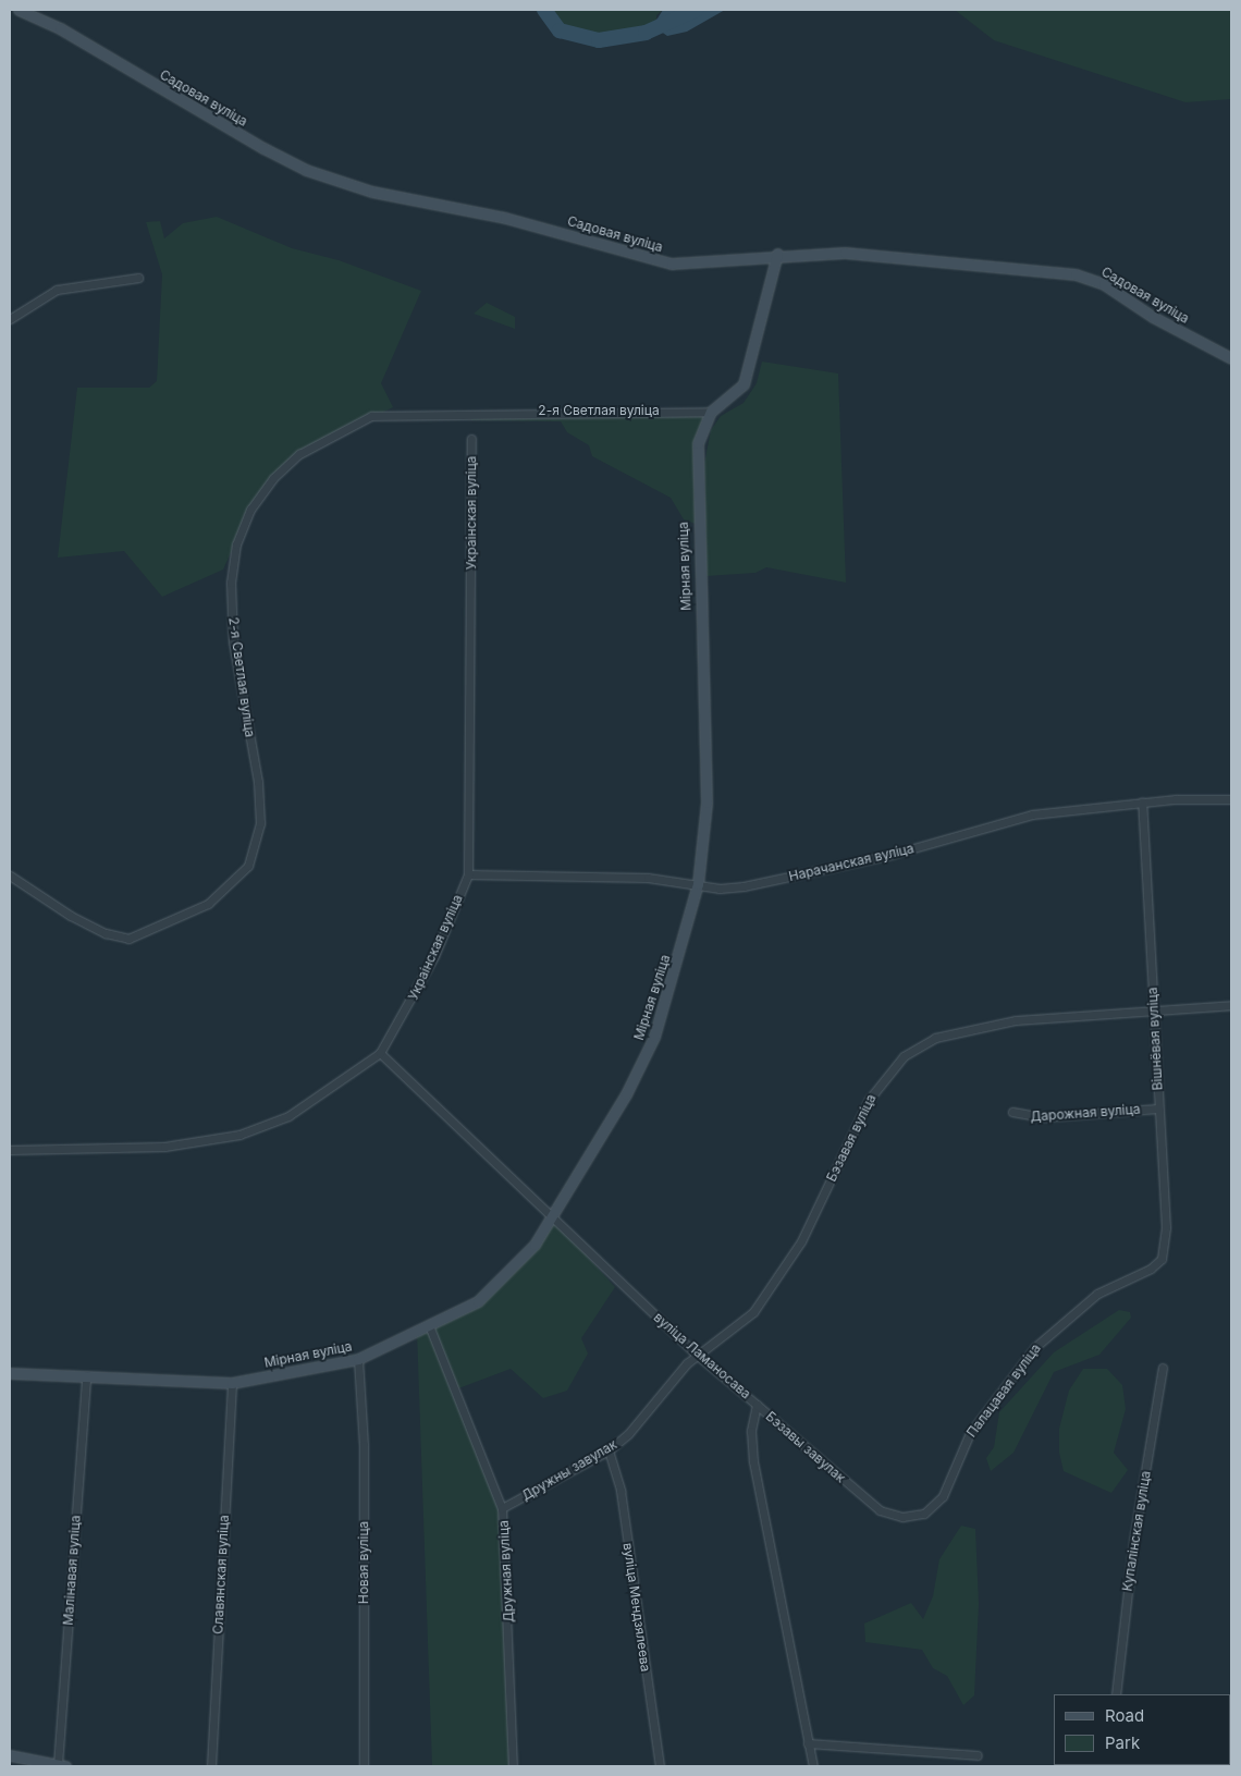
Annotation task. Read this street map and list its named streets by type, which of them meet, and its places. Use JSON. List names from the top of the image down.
{
  "streets": {
    "street": [
      "Садовая вуліца",
      "2-я Светлая вуліца",
      "Украінская вуліца",
      "Мірная вуліца",
      "Нарачанская вуліца",
      "Вішнёвая вуліца",
      "Дарожная вуліца",
      "Бэзавая вуліца",
      "вуліца Ламаносава",
      "Палацавая вуліца",
      "Бэзавы завулак",
      "Дружны завулак",
      "Купалінская вуліца",
      "Новая вуліца",
      "Малінавая вуліца",
      "Дружная вуліца",
      "Славянская вуліца",
      "вуліца Мендзялеева"
    ]
  },
  "crossings": [
    ["Садовая вуліца", "Мірная вуліца"],
    ["2-я Светлая вуліца", "Мірная вуліца"],
    ["Украінская вуліца", "Нарачанская вуліца"],
    ["Украінская вуліца", "вуліца Ламаносава"],
    ["Мірная вуліца", "Нарачанская вуліца"],
    ["Мірная вуліца", "вуліца Ламаносава"],
    ["Мірная вуліца", "Новая вуліца"],
    ["Мірная вуліца", "Малінавая вуліца"],
    ["Мірная вуліца", "Дружная вуліца"],
    ["Мірная вуліца", "Славянская вуліца"],
    ["Нарачанская вуліца", "Вішнёвая вуліца"],
    ["Вішнёвая вуліца", "Дарожная вуліца"],
    ["Вішнёвая вуліца", "Бэзавая вуліца"],
    ["Вішнёвая вуліца", "Палацавая вуліца"],
    ["Бэзавая вуліца", "вуліца Ламаносава"],
    ["Бэзавая вуліца", "Дружны завулак"],
    ["вуліца Ламаносава", "Бэзавы завулак"],
    ["вуліца Ламаносава", "Дружны завулак"],
    ["Палацавая вуліца", "Бэзавы завулак"],
    ["Дружны завулак", "Дружная вуліца"],
    ["Дружны завулак", "вуліца Мендзялеева"]
  ],
  "legend": ["Road", "Park"]
}
